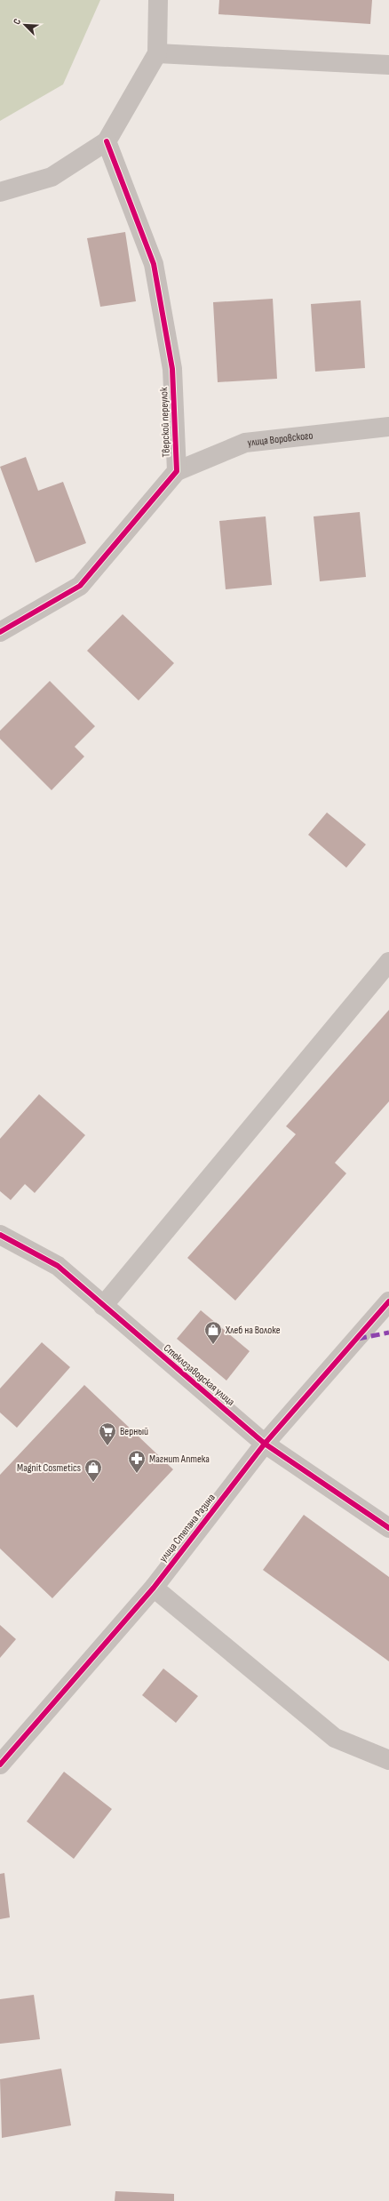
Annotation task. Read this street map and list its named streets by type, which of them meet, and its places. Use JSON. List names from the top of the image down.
{
  "streets": {
    "street": [
      "Тверской переулок",
      "улица Воровского",
      "Стеклозаводская улица",
      "улица Степана Разина"
    ]
  },
  "crossings": [
    ["Тверской переулок", "улица Воровского"],
    ["Стеклозаводская улица", "улица Степана Разина"]
  ],
  "places": {
    "shop": ["Хлеб на Волоке", "Magnit Cosmetics"],
    "supermarket": ["Верный"],
    "pharmacy": ["Магнит Аптека"]
  },
  "north": "top left"
}
